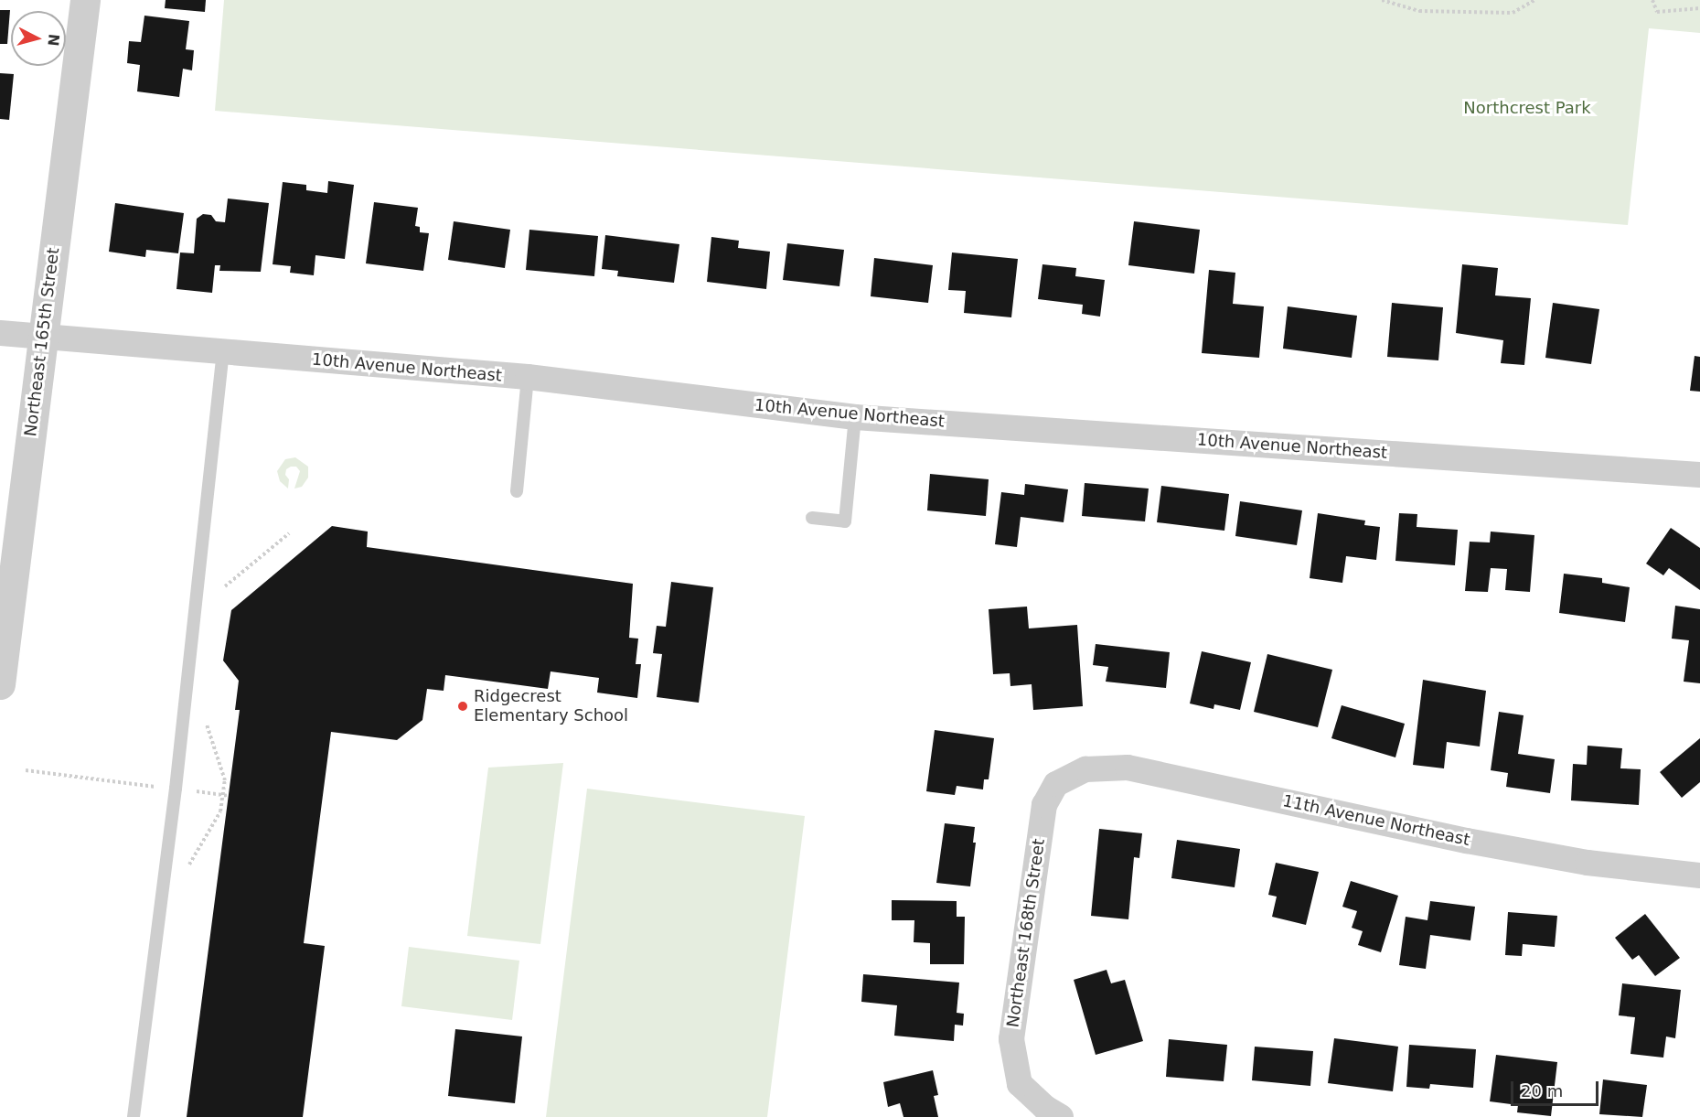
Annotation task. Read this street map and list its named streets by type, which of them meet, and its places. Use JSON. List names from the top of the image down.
{
  "streets": {
    "street": [
      "Northeast 165th Street",
      "10th Avenue Northeast",
      "11th Avenue Northeast",
      "Northeast 168th Street"
    ]
  },
  "crossings": [
    ["Northeast 165th Street", "10th Avenue Northeast"],
    ["11th Avenue Northeast", "Northeast 168th Street"]
  ],
  "parks": ["Northcrest Park"],
  "places": ["Ridgecrest Elementary School"],
  "scale_bar": "20 m",
  "north": "right"
}
